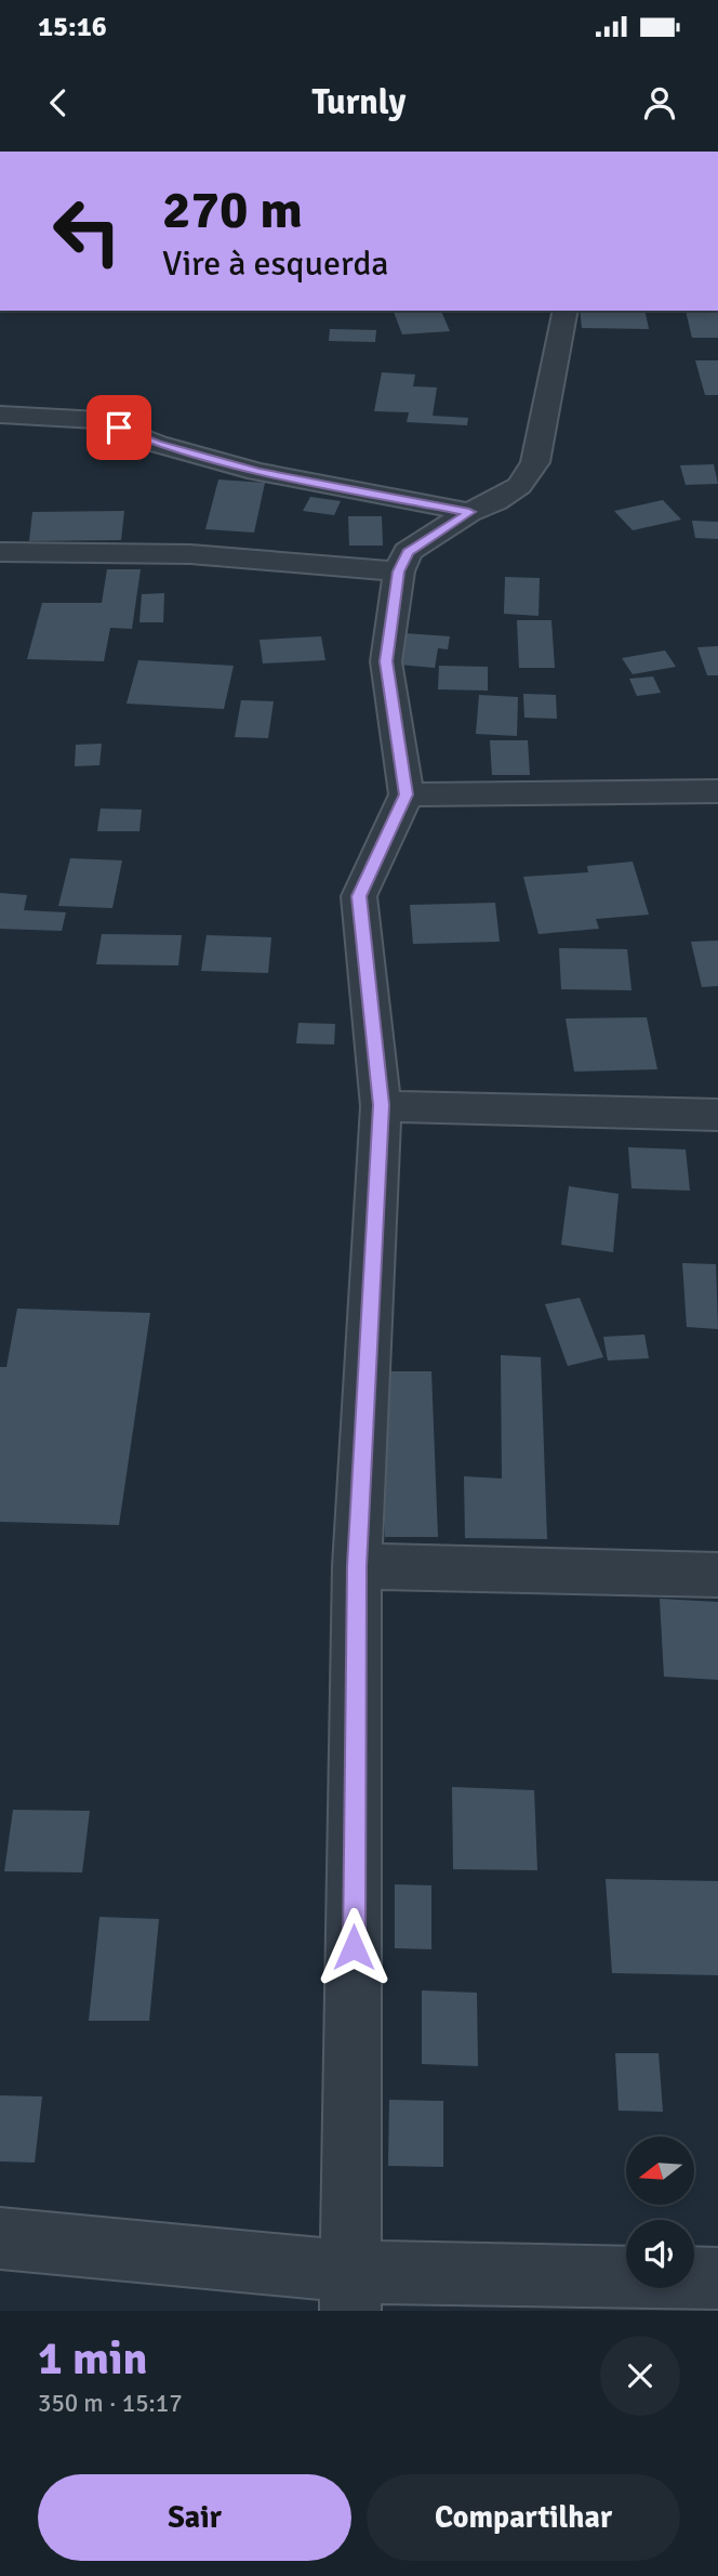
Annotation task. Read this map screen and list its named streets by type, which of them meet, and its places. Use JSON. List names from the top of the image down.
{
  "north": "left",
  "page": {
    "status": "15:16",
    "header": "Turnly",
    "turn": ["270 m", "Vire à esquerda"],
    "heading": ["1 min", "350 m · 15:17"],
    "buttons": ["Sair", "Compartilhar"]
  }
}
